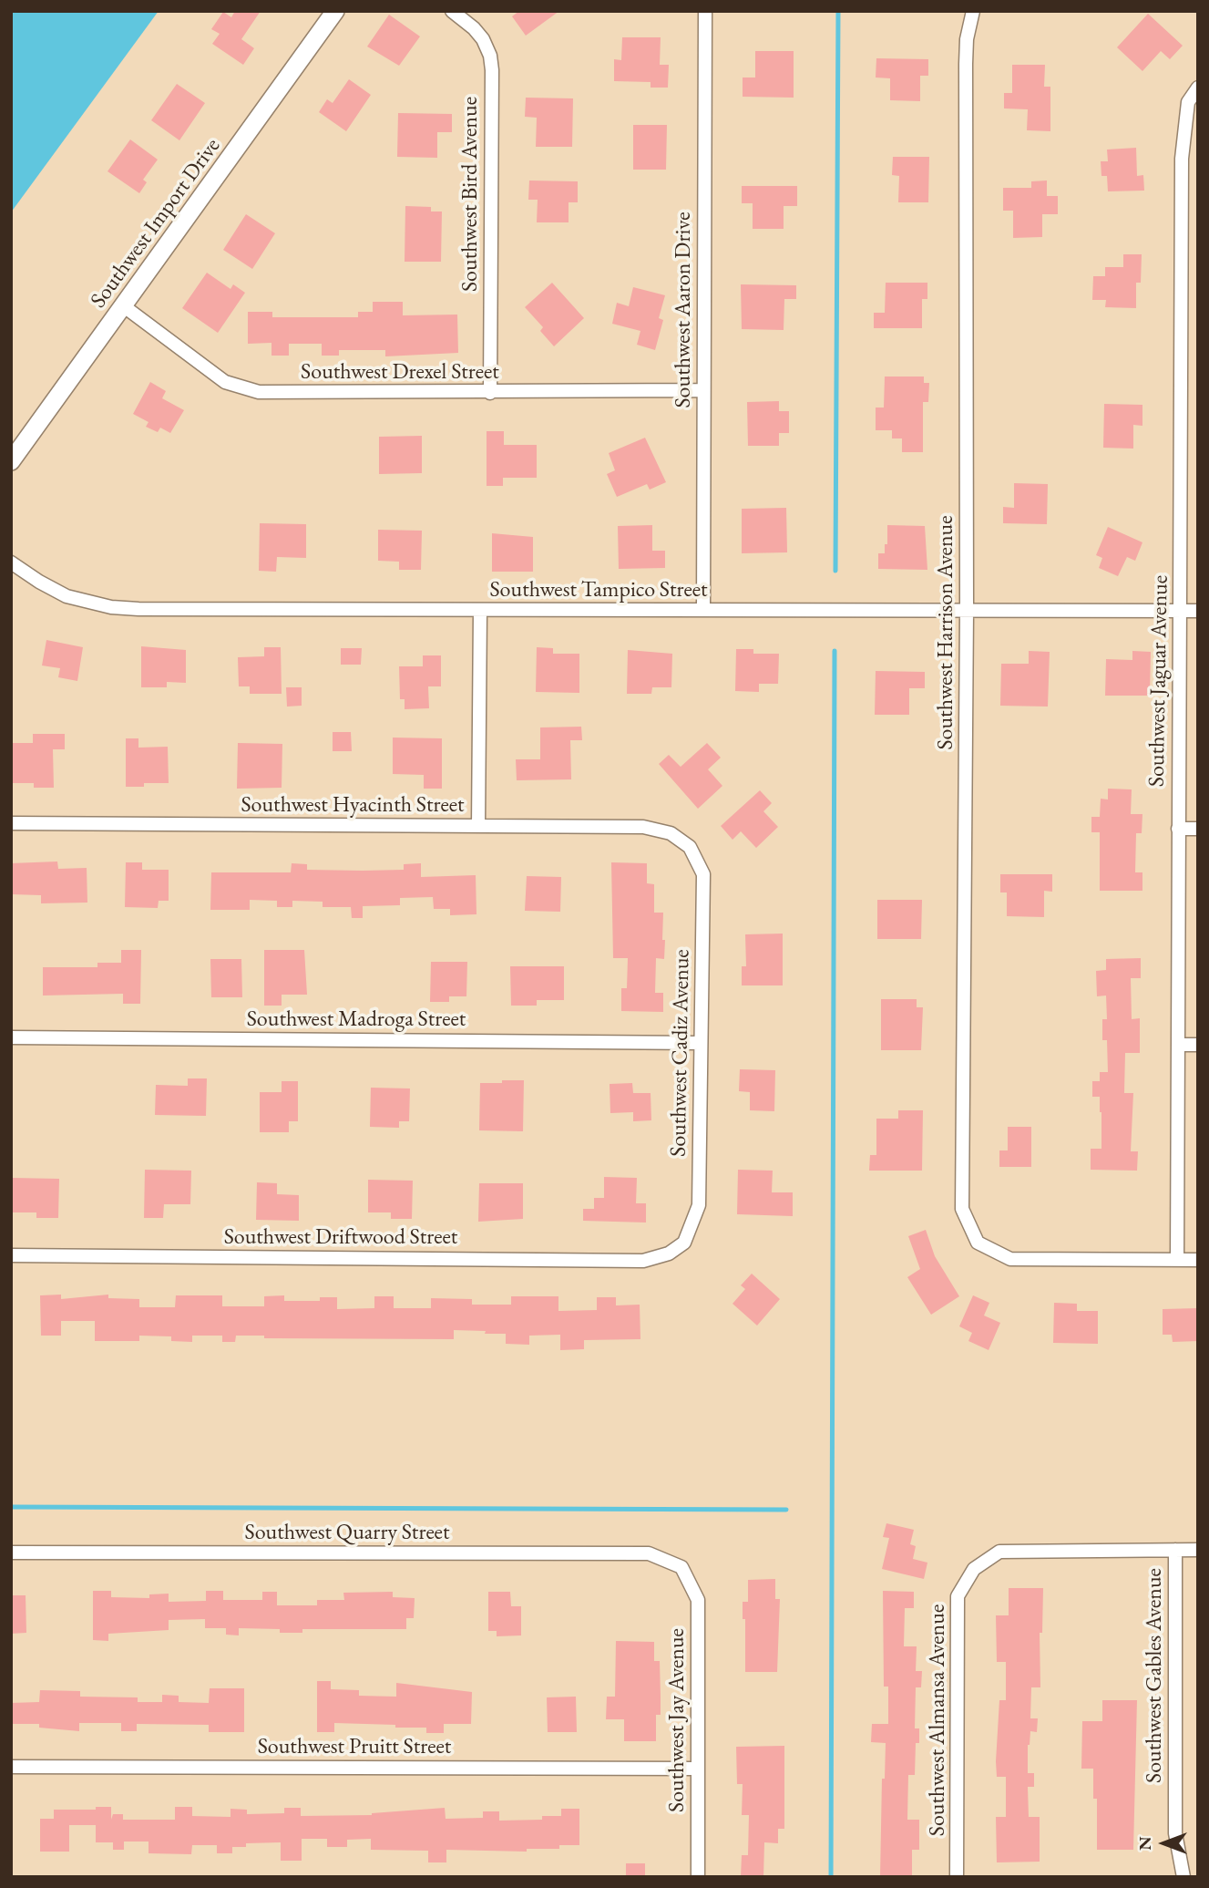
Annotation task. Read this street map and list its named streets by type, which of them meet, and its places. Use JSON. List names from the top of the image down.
{
  "streets": {
    "street": [
      "Southwest Bird Avenue",
      "Southwest Import Drive",
      "Southwest Aaron Drive",
      "Southwest Drexel Street",
      "Southwest Tampico Street",
      "Southwest Harrison Avenue",
      "Southwest Jaguar Avenue",
      "Southwest Hyacinth Street",
      "Southwest Madroga Street",
      "Southwest Cadiz Avenue",
      "Southwest Driftwood Street",
      "Southwest Quarry Street",
      "Southwest Gables Avenue",
      "Southwest Jay Avenue",
      "Southwest Almansa Avenue",
      "Southwest Pruitt Street"
    ]
  },
  "crossings": [
    ["Southwest Bird Avenue", "Southwest Drexel Street"],
    ["Southwest Import Drive", "Southwest Drexel Street"],
    ["Southwest Aaron Drive", "Southwest Drexel Street"],
    ["Southwest Aaron Drive", "Southwest Tampico Street"],
    ["Southwest Tampico Street", "Southwest Harrison Avenue"],
    ["Southwest Tampico Street", "Southwest Jaguar Avenue"],
    ["Southwest Harrison Avenue", "Southwest Jaguar Avenue"],
    ["Southwest Hyacinth Street", "Southwest Cadiz Avenue"],
    ["Southwest Madroga Street", "Southwest Cadiz Avenue"],
    ["Southwest Cadiz Avenue", "Southwest Driftwood Street"],
    ["Southwest Quarry Street", "Southwest Jay Avenue"],
    ["Southwest Gables Avenue", "Southwest Almansa Avenue"],
    ["Southwest Jay Avenue", "Southwest Pruitt Street"]
  ],
  "north": "left"
}
